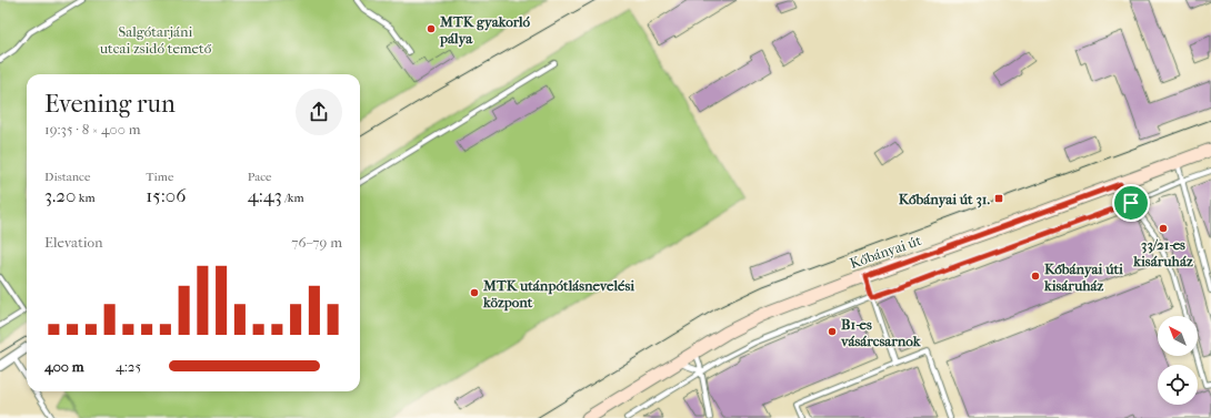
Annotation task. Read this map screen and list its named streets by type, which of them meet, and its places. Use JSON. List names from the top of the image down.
{
  "streets": {
    "main road": ["Kőbányai út"]
  },
  "parks": ["Salgótarjáni utcai zsidó temető"],
  "places": {
    "other": [
      "MTK gyakorló pálya",
      "33/21-es kisáruház",
      "Kőbányai úti kisáruház",
      "MTK utánpótlásnevelési központ",
      "B1-es vásárcsarnok"
    ],
    "transit": ["Kőbányai út 31."]
  },
  "north": "top left",
  "page": {
    "heading": ["Evening run", "19:35 · 8 × 400 m"],
    "stats": [
      ["Distance", "3.20 km"],
      ["Time", "15:06"],
      ["Pace", "4:43 /km"]
    ],
    "chart": ["Elevation", "76–79 m"],
    "list": [
      {
        "name": "400 m",
        "note": "4:25"
      }
    ]
  }
}
